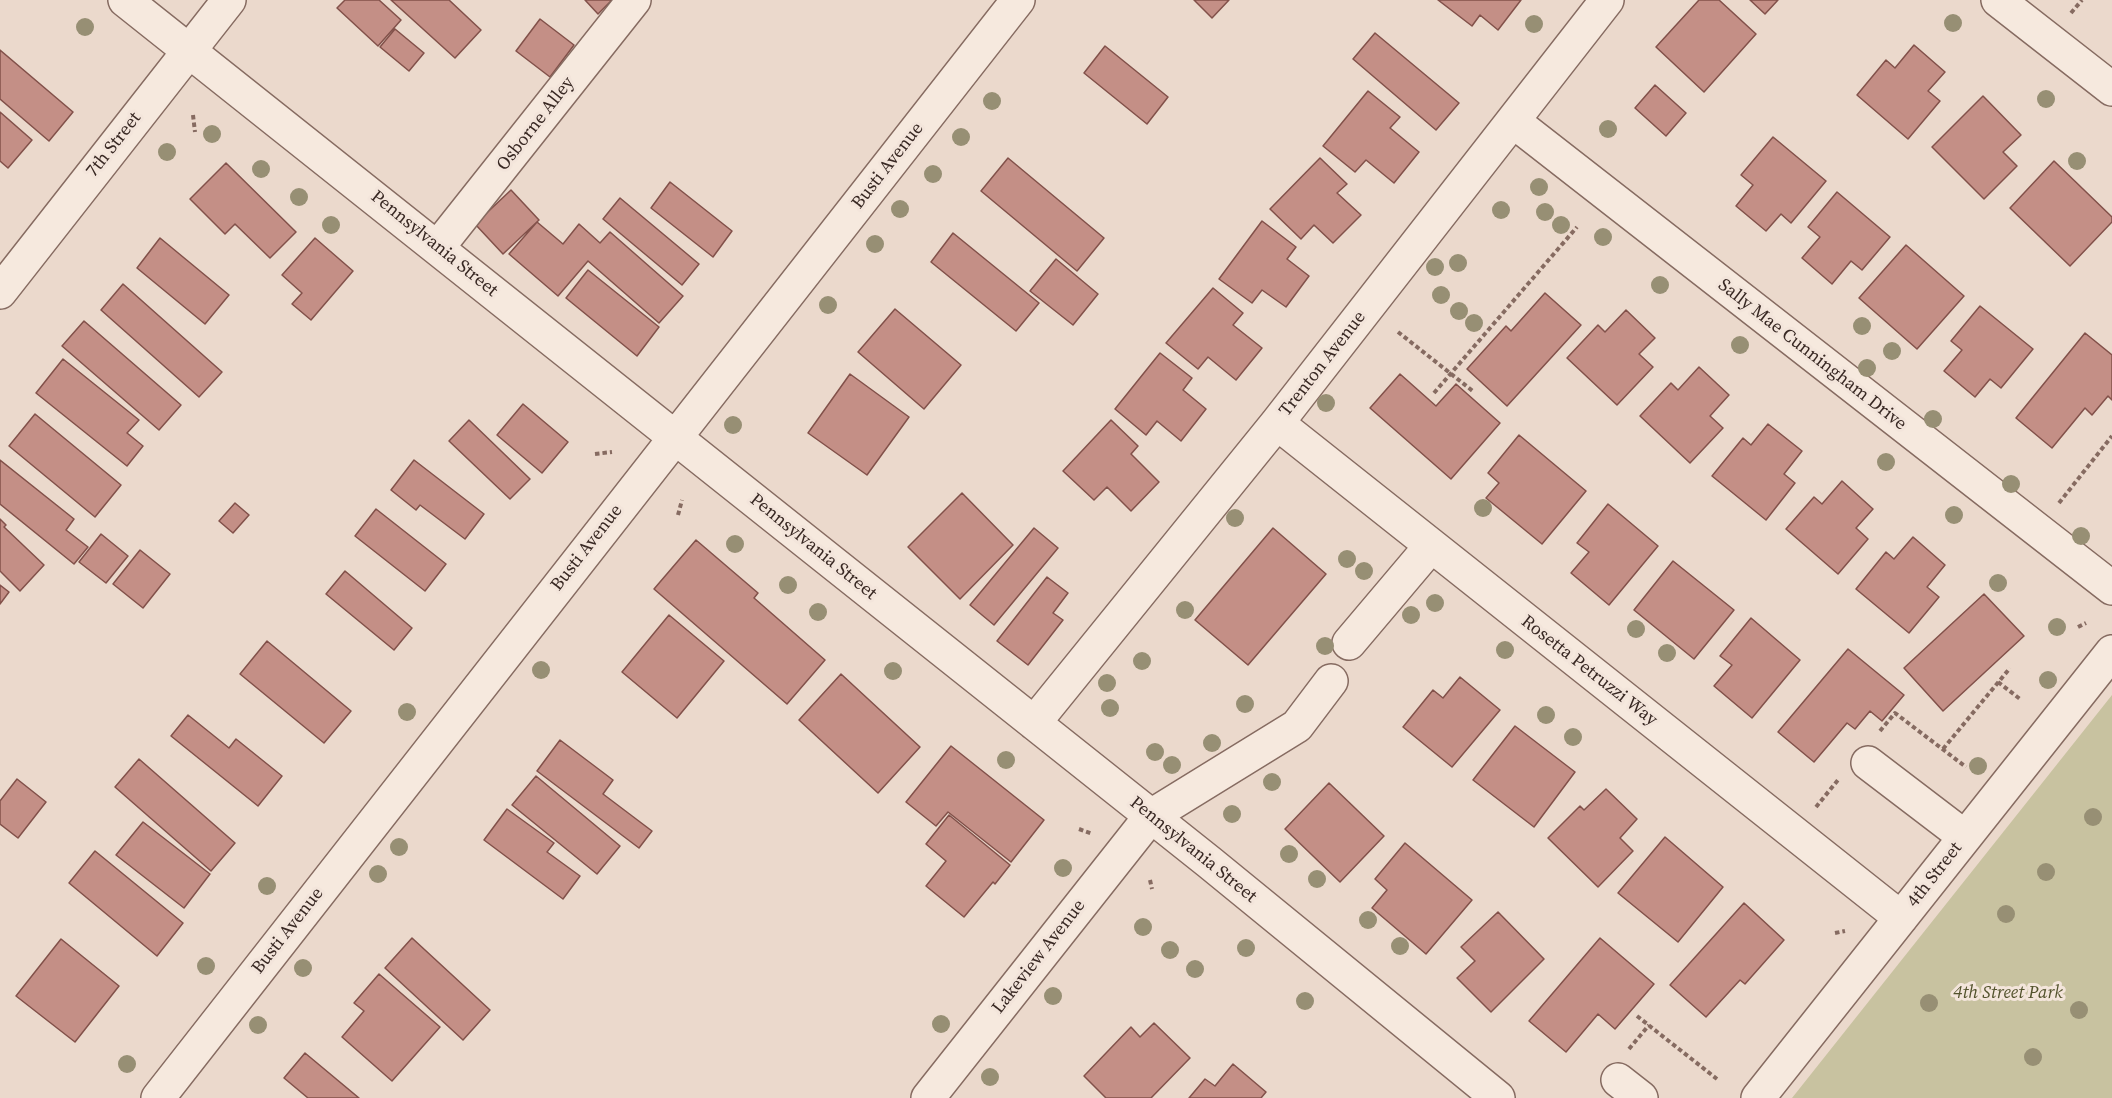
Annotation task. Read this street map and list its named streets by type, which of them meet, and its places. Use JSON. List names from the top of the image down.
{
  "streets": {
    "street": [
      "Osborne Alley",
      "7th Street",
      "Busti Avenue",
      "Pennsylvania Street",
      "Sally Mae Cunningham Drive",
      "Trenton Avenue",
      "Rosetta Petruzzi Way",
      "4th Street",
      "Lakeview Avenue"
    ]
  },
  "crossings": [
    ["Osborne Alley", "Pennsylvania Street"],
    ["7th Street", "Pennsylvania Street"],
    ["Busti Avenue", "Pennsylvania Street"],
    ["Pennsylvania Street", "Trenton Avenue"],
    ["Pennsylvania Street", "Lakeview Avenue"],
    ["Sally Mae Cunningham Drive", "Trenton Avenue"],
    ["Trenton Avenue", "Rosetta Petruzzi Way"],
    ["Rosetta Petruzzi Way", "4th Street"]
  ],
  "parks": ["4th Street Park"]
}
